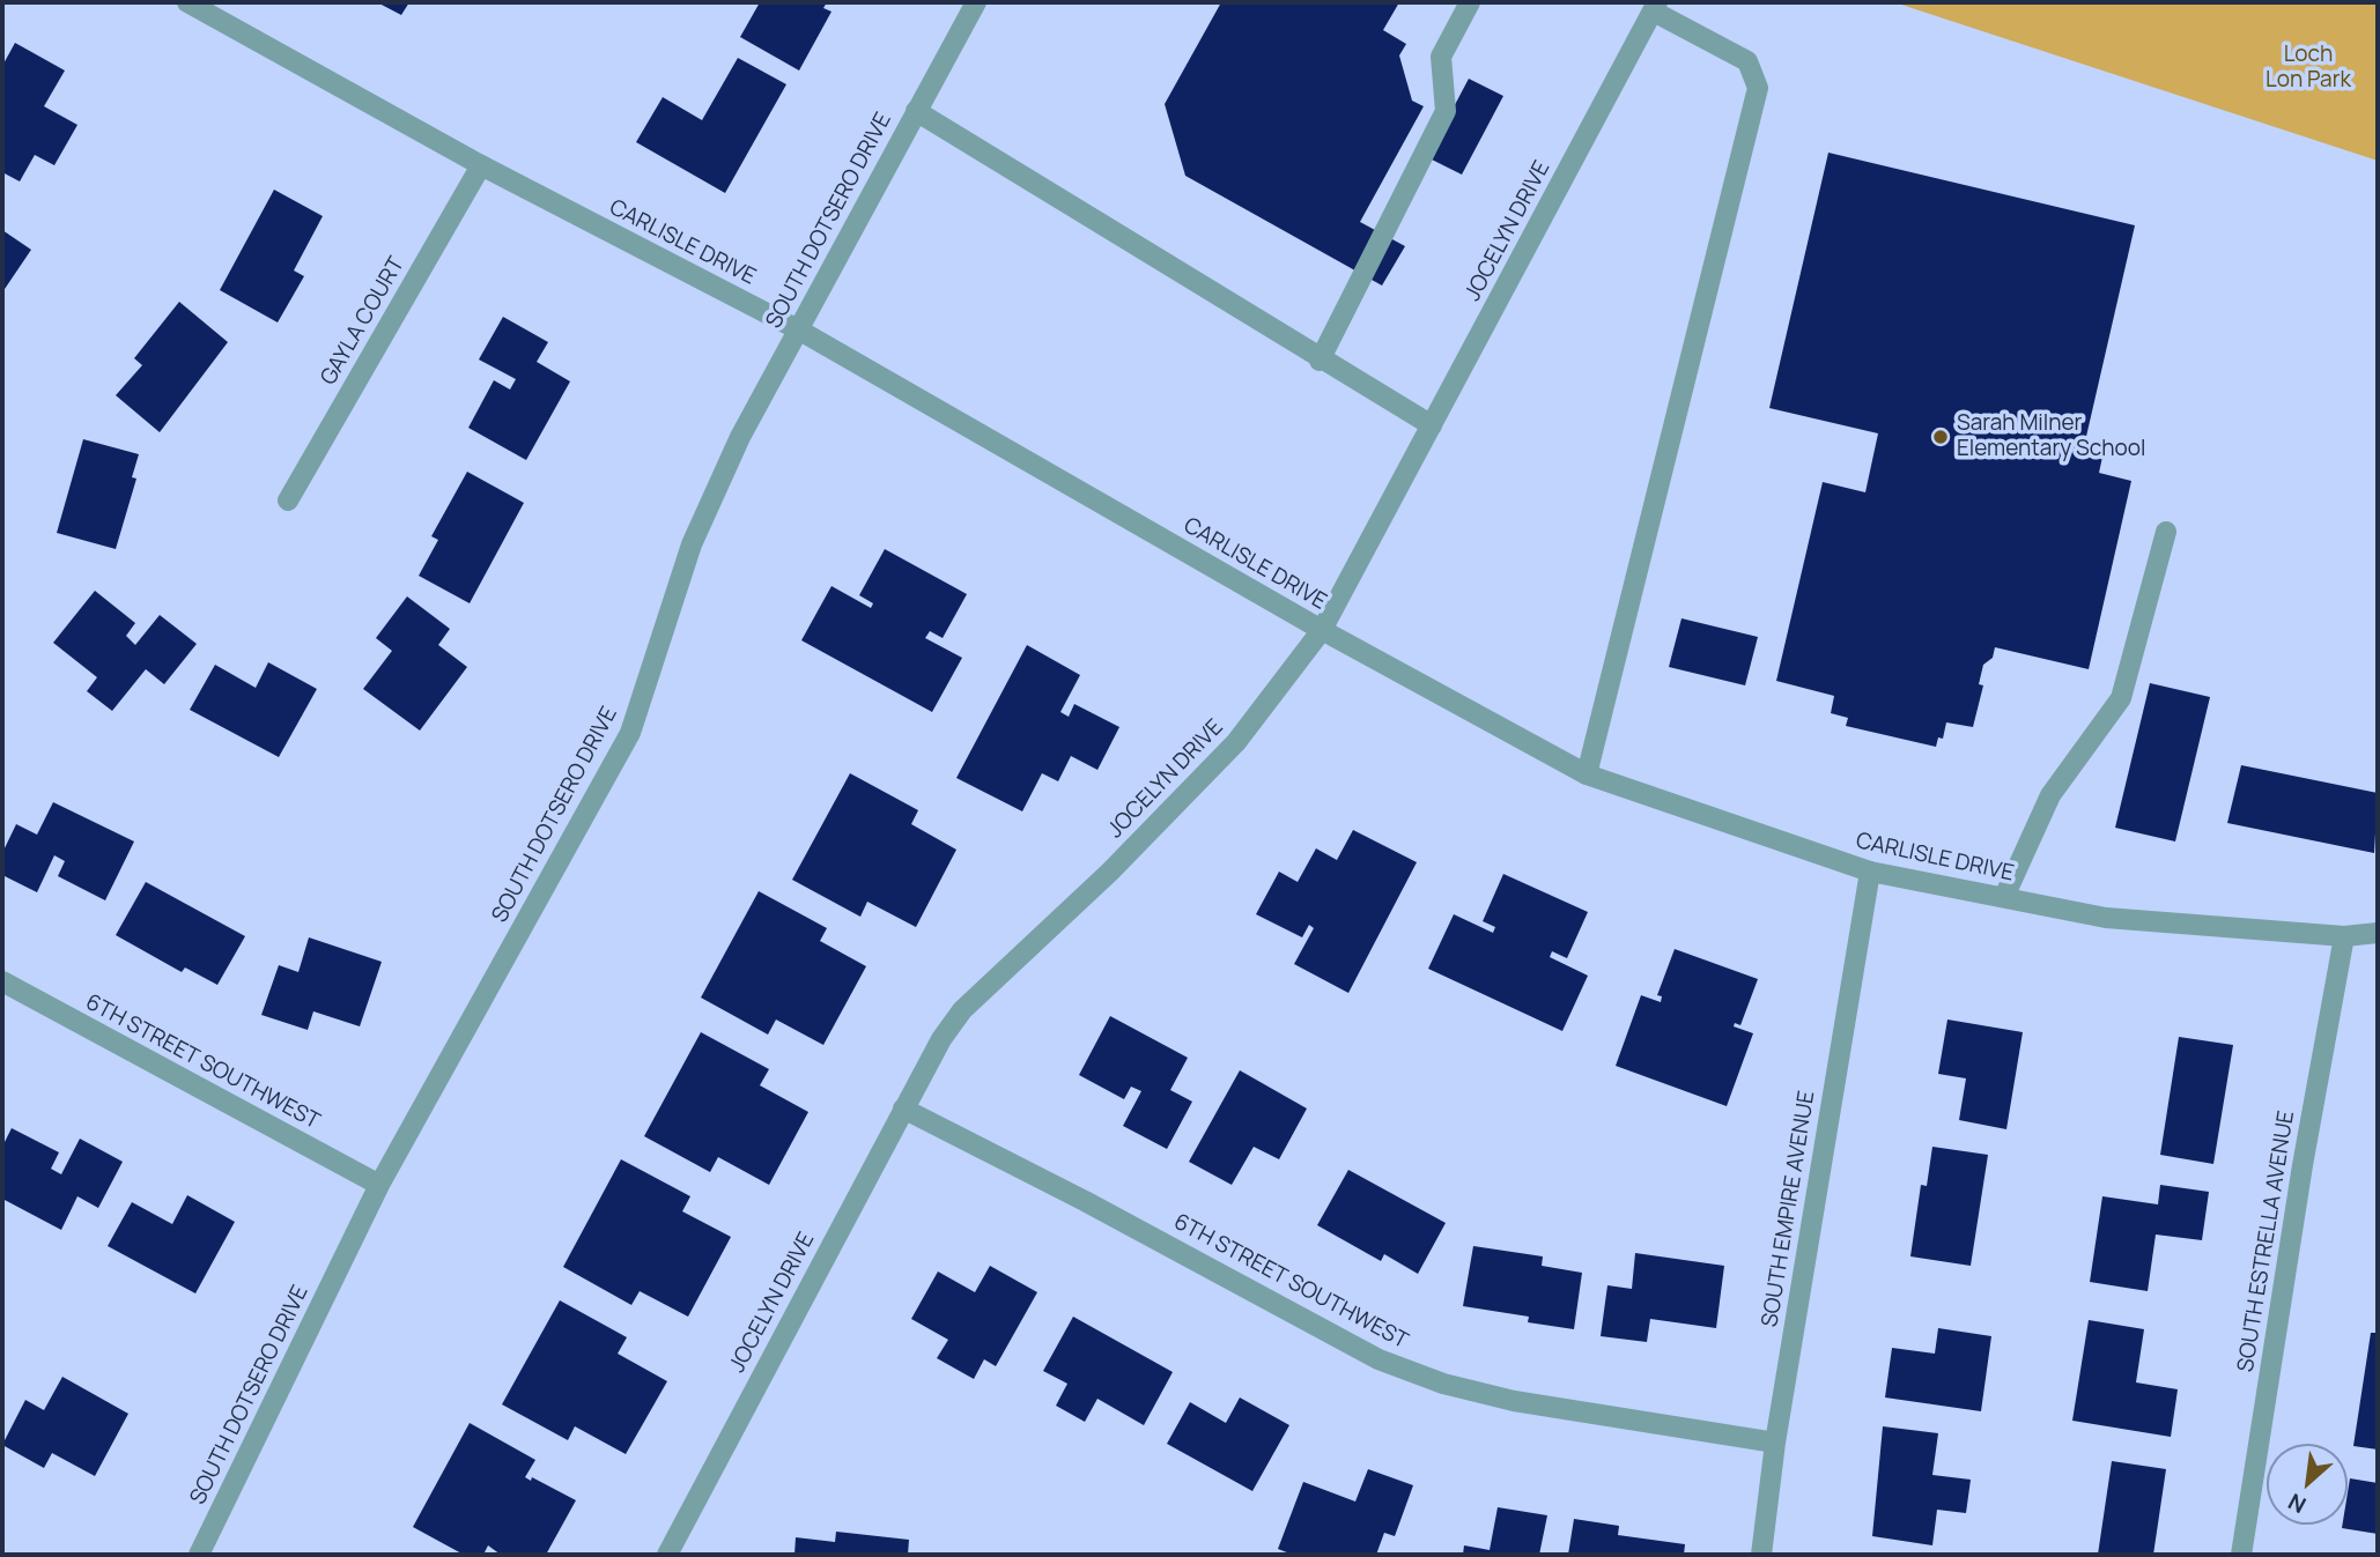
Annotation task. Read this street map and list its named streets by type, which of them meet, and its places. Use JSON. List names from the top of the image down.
{
  "streets": {
    "street": [
      "SOUTH DOTSERO DRIVE",
      "JOCELYN DRIVE",
      "CARLISLE DRIVE",
      "GAYLA COURT",
      "6TH STREET SOUTHWEST",
      "SOUTH EMPIRE AVENUE",
      "SOUTH ESTRELLA AVENUE"
    ]
  },
  "crossings": [
    ["SOUTH DOTSERO DRIVE", "CARLISLE DRIVE"],
    ["SOUTH DOTSERO DRIVE", "6TH STREET SOUTHWEST"],
    ["JOCELYN DRIVE", "CARLISLE DRIVE"],
    ["JOCELYN DRIVE", "6TH STREET SOUTHWEST"],
    ["CARLISLE DRIVE", "GAYLA COURT"],
    ["CARLISLE DRIVE", "SOUTH EMPIRE AVENUE"],
    ["CARLISLE DRIVE", "SOUTH ESTRELLA AVENUE"],
    ["6TH STREET SOUTHWEST", "SOUTH EMPIRE AVENUE"]
  ],
  "parks": ["Loch Lon Park"],
  "places": ["Sarah Milner Elementary School"],
  "north": "bottom left"
}
